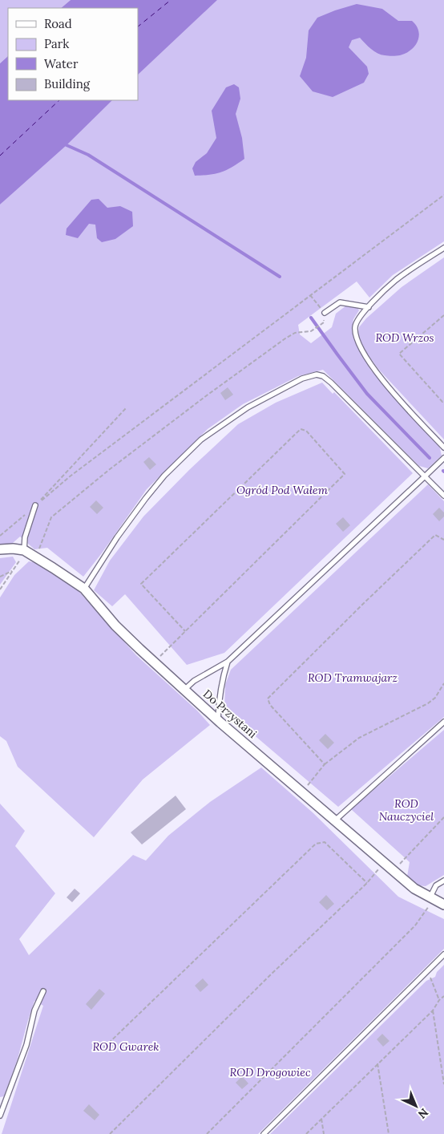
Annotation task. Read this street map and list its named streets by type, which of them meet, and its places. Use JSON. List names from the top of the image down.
{
  "streets": {
    "street": ["Do Przystani"]
  },
  "parks": [
    "ROD Wrzos",
    "Ogród Pod Wałem",
    "ROD Tramwajarz",
    "ROD Nauczyciel",
    "ROD Gwarek",
    "ROD Drogowiec"
  ],
  "legend": [
    "Road",
    "Park",
    "Water",
    "Building"
  ],
  "north": "bottom right"
}
